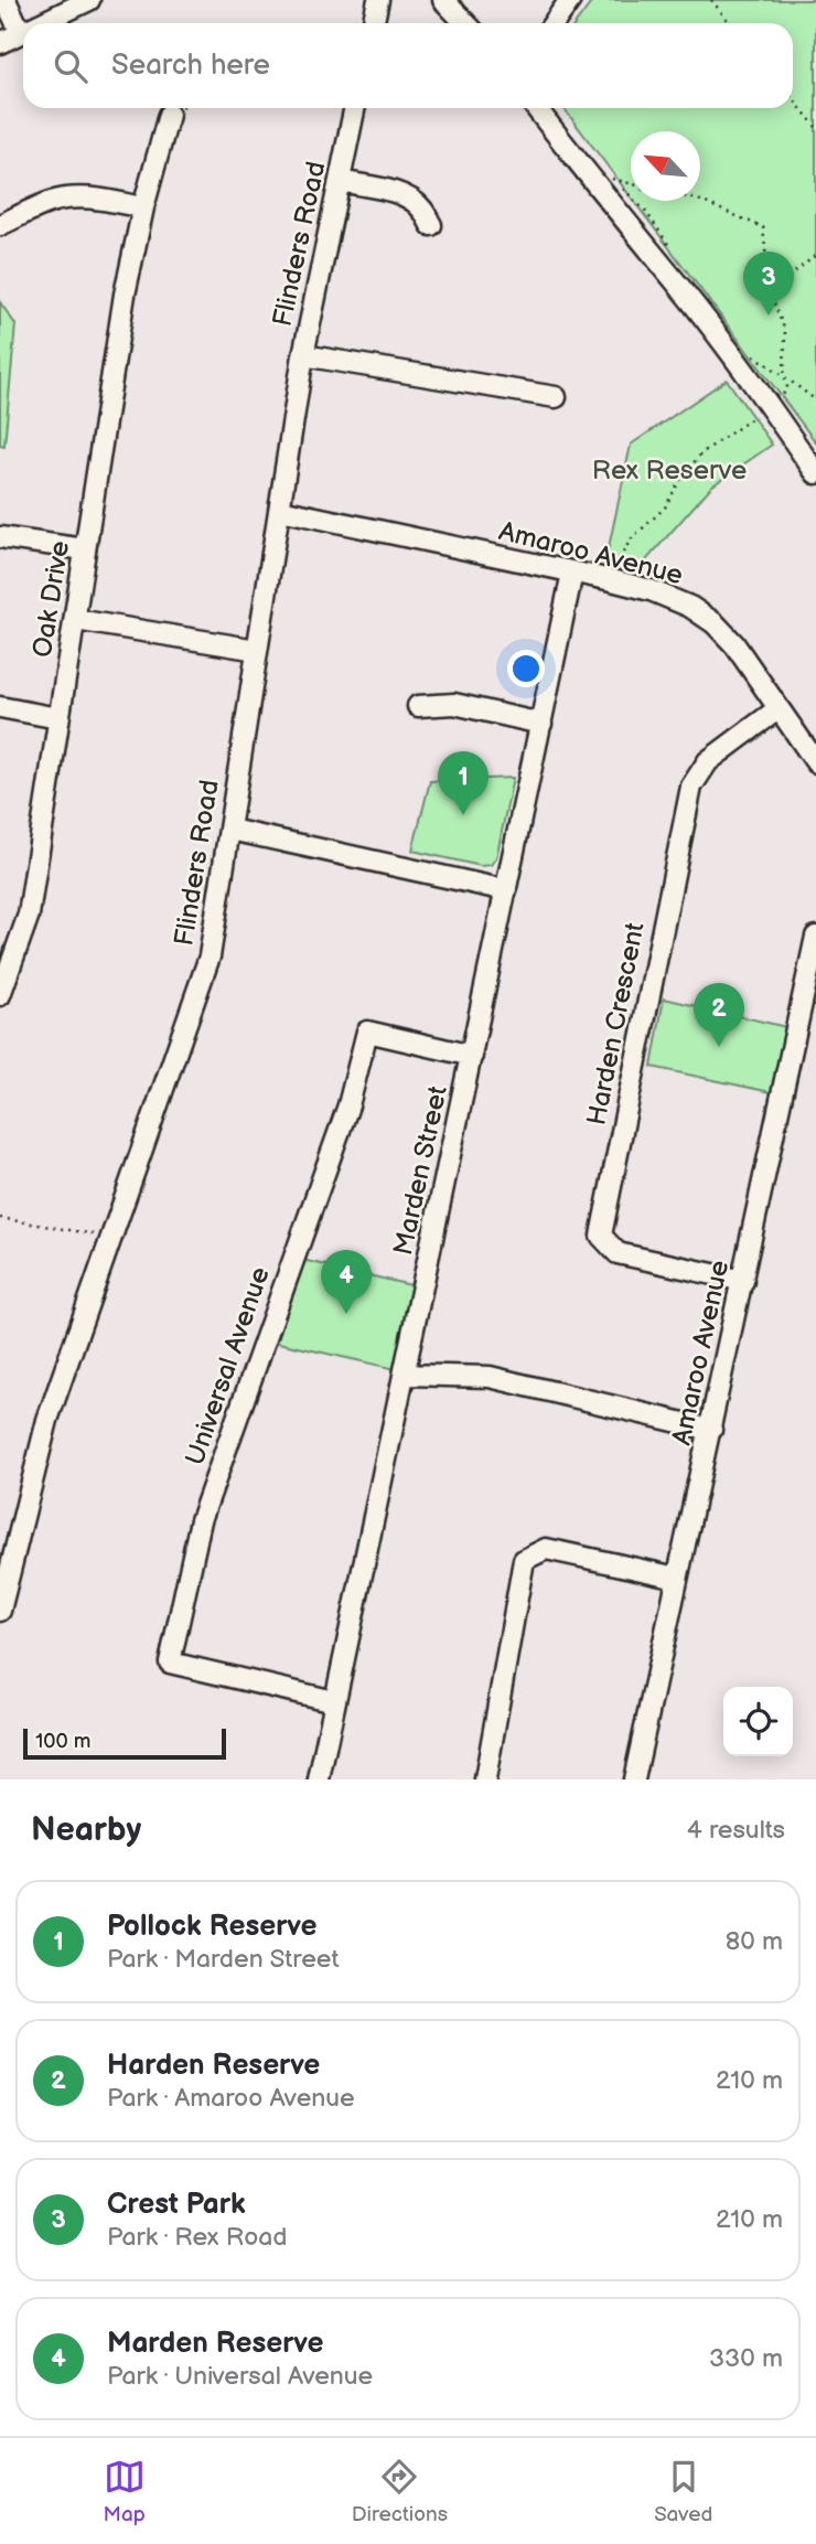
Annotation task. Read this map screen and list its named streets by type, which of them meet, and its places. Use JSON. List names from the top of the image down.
{
  "streets": {
    "street": [
      "Flinders Road",
      "Amaroo Avenue",
      "Oak Drive",
      "Harden Crescent",
      "Marden Street",
      "Universal Avenue"
    ]
  },
  "crossings": [
    ["Flinders Road", "Amaroo Avenue"],
    ["Amaroo Avenue", "Harden Crescent"],
    ["Amaroo Avenue", "Marden Street"],
    ["Marden Street", "Universal Avenue"]
  ],
  "parks": ["Rex Reserve"],
  "scale_bar": "100 m",
  "north": "top left",
  "page": {
    "search": "Search here",
    "pins": [
      "3",
      "1",
      "2",
      "4"
    ],
    "scale": "100 m",
    "heading": ["Nearby", "4 results"],
    "list": [
      {
        "mark": "1",
        "name": "Pollock Reserve",
        "note": "Park · Marden Street",
        "value": "80 m"
      },
      {
        "mark": "2",
        "name": "Harden Reserve",
        "note": "Park · Amaroo Avenue",
        "value": "210 m"
      },
      {
        "mark": "3",
        "name": "Crest Park",
        "note": "Park · Rex Road",
        "value": "210 m"
      },
      {
        "mark": "4",
        "name": "Marden Reserve",
        "note": "Park · Universal Avenue",
        "value": "330 m"
      }
    ],
    "nav": ["Map", "Directions", "Saved"]
  }
}
